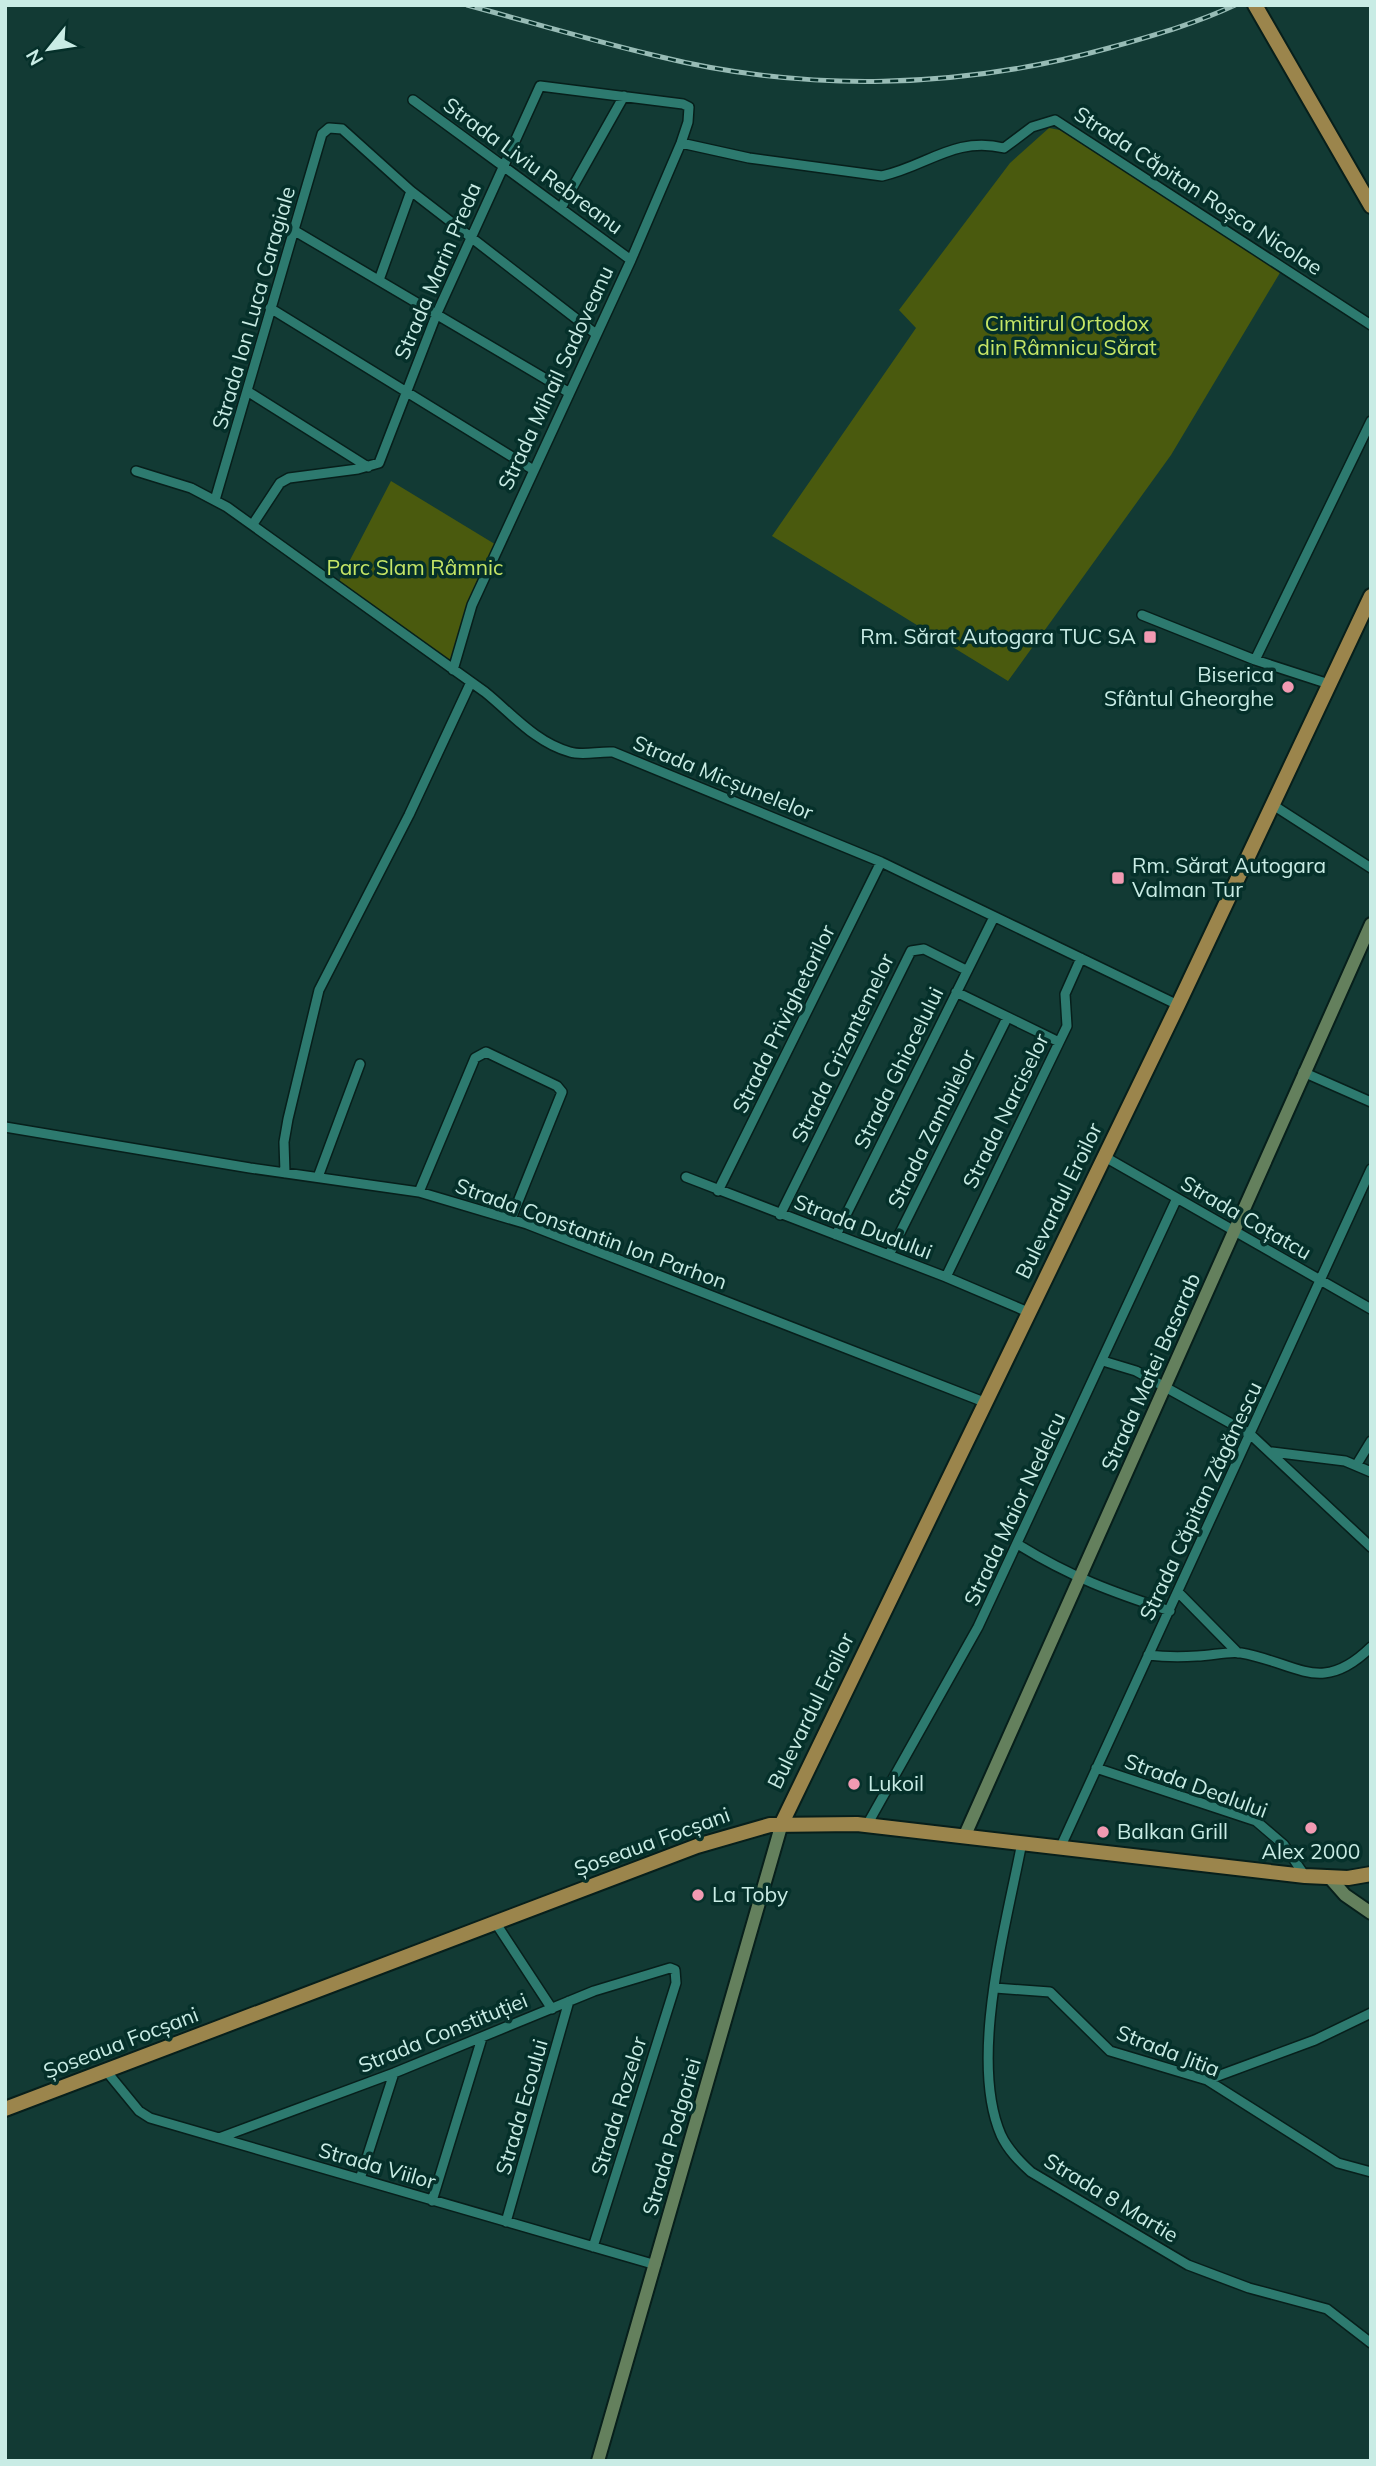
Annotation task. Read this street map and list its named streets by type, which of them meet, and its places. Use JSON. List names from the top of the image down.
{
  "streets": {
    "main road": ["Bulevardul Eroilor", "Șoseaua Focșani"],
    "street": [
      "Strada Liviu Rebreanu",
      "Strada Căpitan Roșca Nicolae",
      "Strada Marin Preda",
      "Strada Ion Luca Caragiale",
      "Strada Mihail Sadoveanu",
      "Strada Micșunelelor",
      "Strada Privighetorilor",
      "Strada Crizantemelor",
      "Strada Ghiocelului",
      "Strada Narciselor",
      "Strada Zambilelor",
      "Strada Coțatcu",
      "Strada Dudului",
      "Strada Constantin Ion Parhon",
      "Strada Matei Basarab",
      "Strada Căpitan Zăgănescu",
      "Strada Maior Nedelcu",
      "Strada Dealului",
      "Strada Constituției",
      "Strada Jitia",
      "Strada Rozelor",
      "Strada Ecoului",
      "Strada Podgoriei",
      "Strada Viilor",
      "Strada 8 Martie"
    ]
  },
  "crossings": [
    ["Strada Liviu Rebreanu", "Strada Marin Preda"],
    ["Strada Liviu Rebreanu", "Strada Mihail Sadoveanu"],
    ["Strada Căpitan Roșca Nicolae", "Strada Mihail Sadoveanu"],
    ["Strada Marin Preda", "Strada Mihail Sadoveanu"],
    ["Strada Ion Luca Caragiale", "Strada Micșunelelor"],
    ["Strada Mihail Sadoveanu", "Strada Micșunelelor"],
    ["Strada Micșunelelor", "Strada Privighetorilor"],
    ["Strada Micșunelelor", "Strada Ghiocelului"],
    ["Strada Micșunelelor", "Strada Narciselor"],
    ["Strada Micșunelelor", "Bulevardul Eroilor"],
    ["Strada Privighetorilor", "Strada Dudului"],
    ["Strada Crizantemelor", "Strada Ghiocelului"],
    ["Strada Crizantemelor", "Strada Dudului"],
    ["Strada Ghiocelului", "Strada Dudului"],
    ["Strada Narciselor", "Strada Dudului"],
    ["Strada Zambilelor", "Strada Dudului"],
    ["Bulevardul Eroilor", "Strada Coțatcu"],
    ["Bulevardul Eroilor", "Strada Dudului"],
    ["Bulevardul Eroilor", "Strada Constantin Ion Parhon"],
    ["Bulevardul Eroilor", "Șoseaua Focșani"],
    ["Bulevardul Eroilor", "Strada Podgoriei"],
    ["Strada Coțatcu", "Strada Matei Basarab"],
    ["Strada Coțatcu", "Strada Căpitan Zăgănescu"],
    ["Strada Coțatcu", "Strada Maior Nedelcu"],
    ["Strada Matei Basarab", "Șoseaua Focșani"],
    ["Strada Căpitan Zăgănescu", "Strada Dealului"],
    ["Strada Căpitan Zăgănescu", "Șoseaua Focșani"],
    ["Strada Maior Nedelcu", "Șoseaua Focșani"],
    ["Strada Dealului", "Șoseaua Focșani"],
    ["Șoseaua Focșani", "Strada Podgoriei"],
    ["Șoseaua Focșani", "Strada Viilor"],
    ["Șoseaua Focșani", "Strada 8 Martie"],
    ["Strada Constituției", "Strada Rozelor"],
    ["Strada Constituției", "Strada Ecoului"],
    ["Strada Constituției", "Strada Viilor"],
    ["Strada Jitia", "Strada 8 Martie"],
    ["Strada Rozelor", "Strada Viilor"],
    ["Strada Ecoului", "Strada Viilor"],
    ["Strada Podgoriei", "Strada Viilor"]
  ],
  "parks": ["Cimitirul Ortodox din Râmnicu Sărat", "Parc Slam Râmnic"],
  "places": {
    "transit": ["Rm. Sărat Autogara TUC SA", "Rm. Sărat Autogara Valman Tur"],
    "other": [
      "Biserica Sfântul Gheorghe",
      "Lukoil",
      "Alex 2000",
      "Balkan Grill",
      "La Toby"
    ]
  },
  "north": "bottom left"
}
